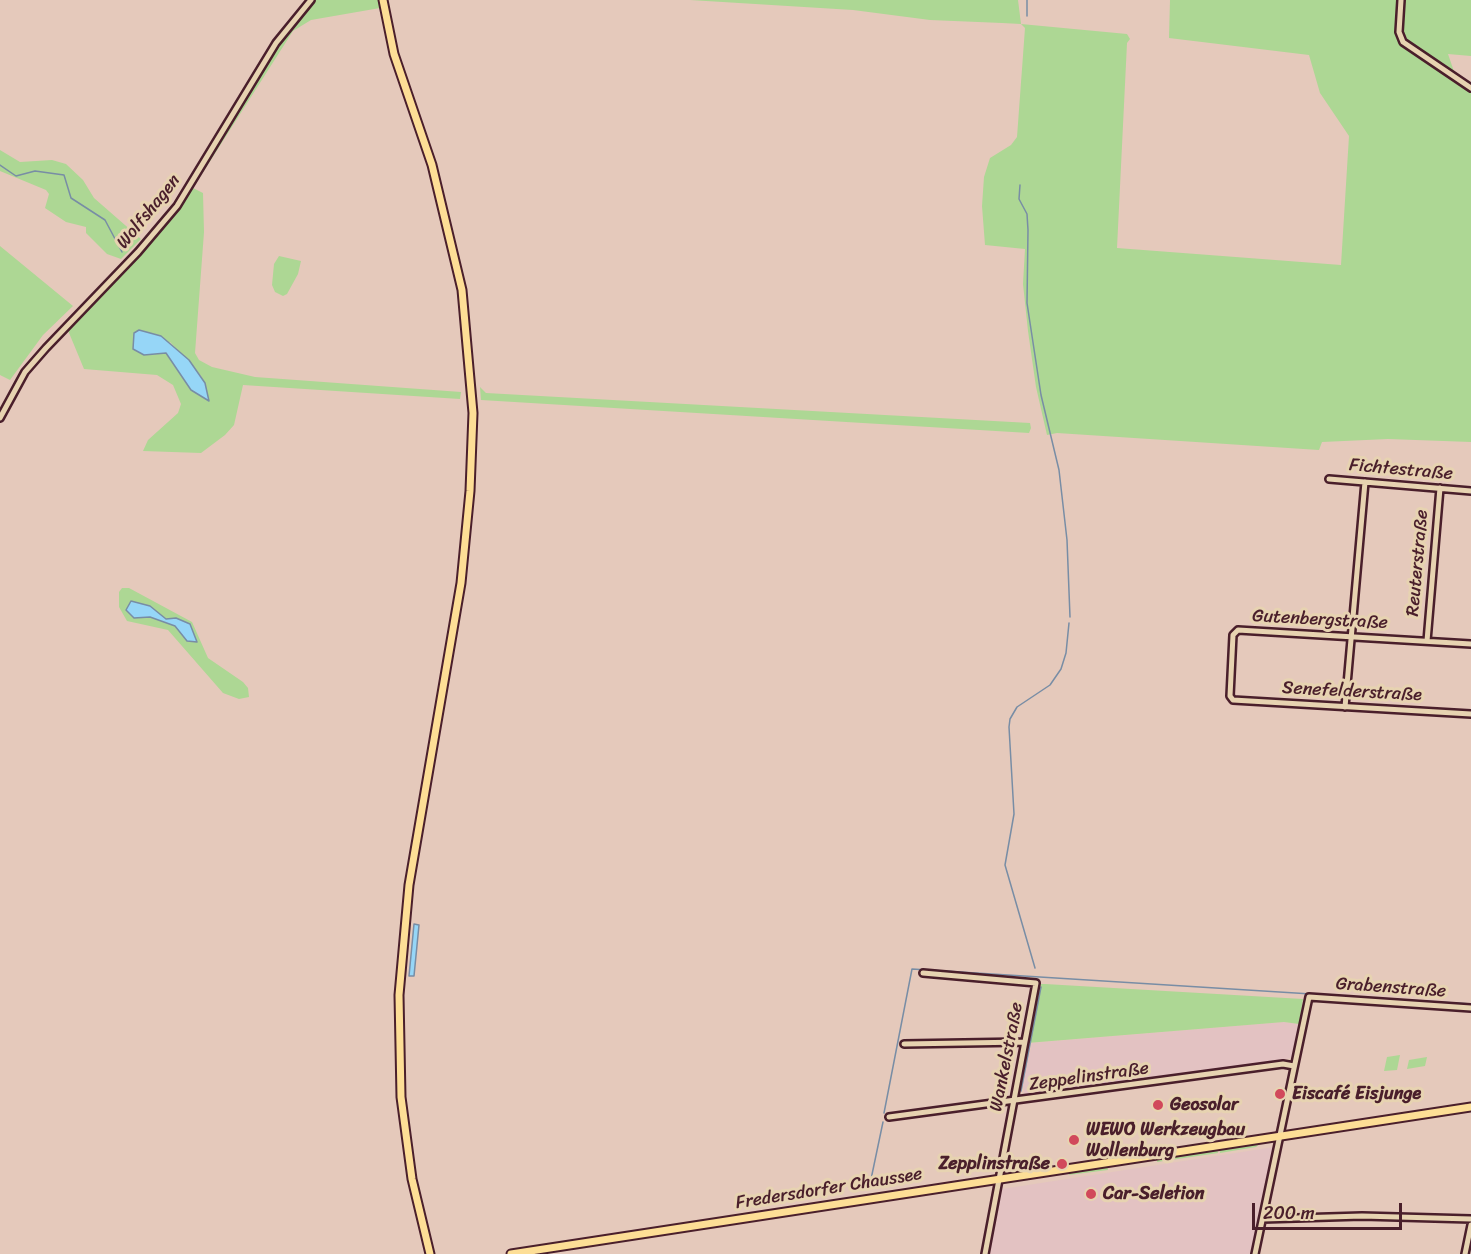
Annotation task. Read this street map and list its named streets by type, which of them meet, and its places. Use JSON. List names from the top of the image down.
{
  "streets": {
    "main road": ["Fredersdorfer Chaussee"],
    "street": [
      "Wolfshagen",
      "Fichtestraße",
      "Reuterstraße",
      "Gutenbergstraße",
      "Senefelderstraße",
      "Grabenstraße",
      "Wankelstraße",
      "Zeppelinstraße"
    ]
  },
  "crossings": [
    ["Fichtestraße", "Reuterstraße"],
    ["Reuterstraße", "Gutenbergstraße"],
    ["Gutenbergstraße", "Senefelderstraße"],
    ["Grabenstraße", "Zeppelinstraße"],
    ["Wankelstraße", "Zeppelinstraße"],
    ["Wankelstraße", "Fredersdorfer Chaussee"]
  ],
  "places": [
    "Eiscafé Eisjunge",
    "Geosolar",
    "WEWO Werkzeugbau Wollenburg",
    "Zepplinstraße",
    "Car-Seletion"
  ],
  "scale_bar": "200 m"
}
